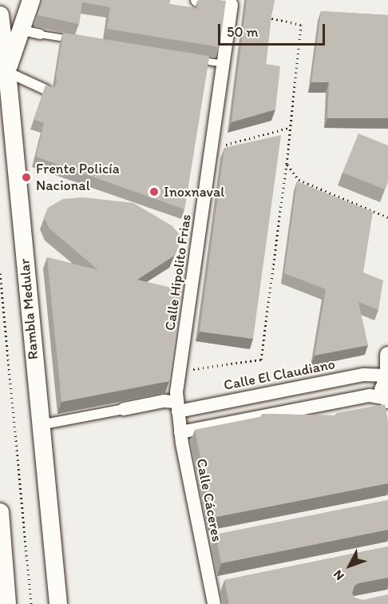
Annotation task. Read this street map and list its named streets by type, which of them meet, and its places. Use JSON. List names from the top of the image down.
{
  "streets": {
    "main road": ["Rambla Medular"],
    "street": ["Calle Hipolito Frias", "Calle El Claudiano", "Calle Cáceres"]
  },
  "crossings": [
    ["Calle Hipolito Frias", "Calle El Claudiano"],
    ["Calle Hipolito Frias", "Calle Cáceres"],
    ["Rambla Medular", "Calle El Claudiano"],
    ["Calle El Claudiano", "Calle Cáceres"]
  ],
  "places": ["Frente Policía Nacional", "Inoxnaval"],
  "scale_bar": "50 m",
  "north": "bottom left"
}
